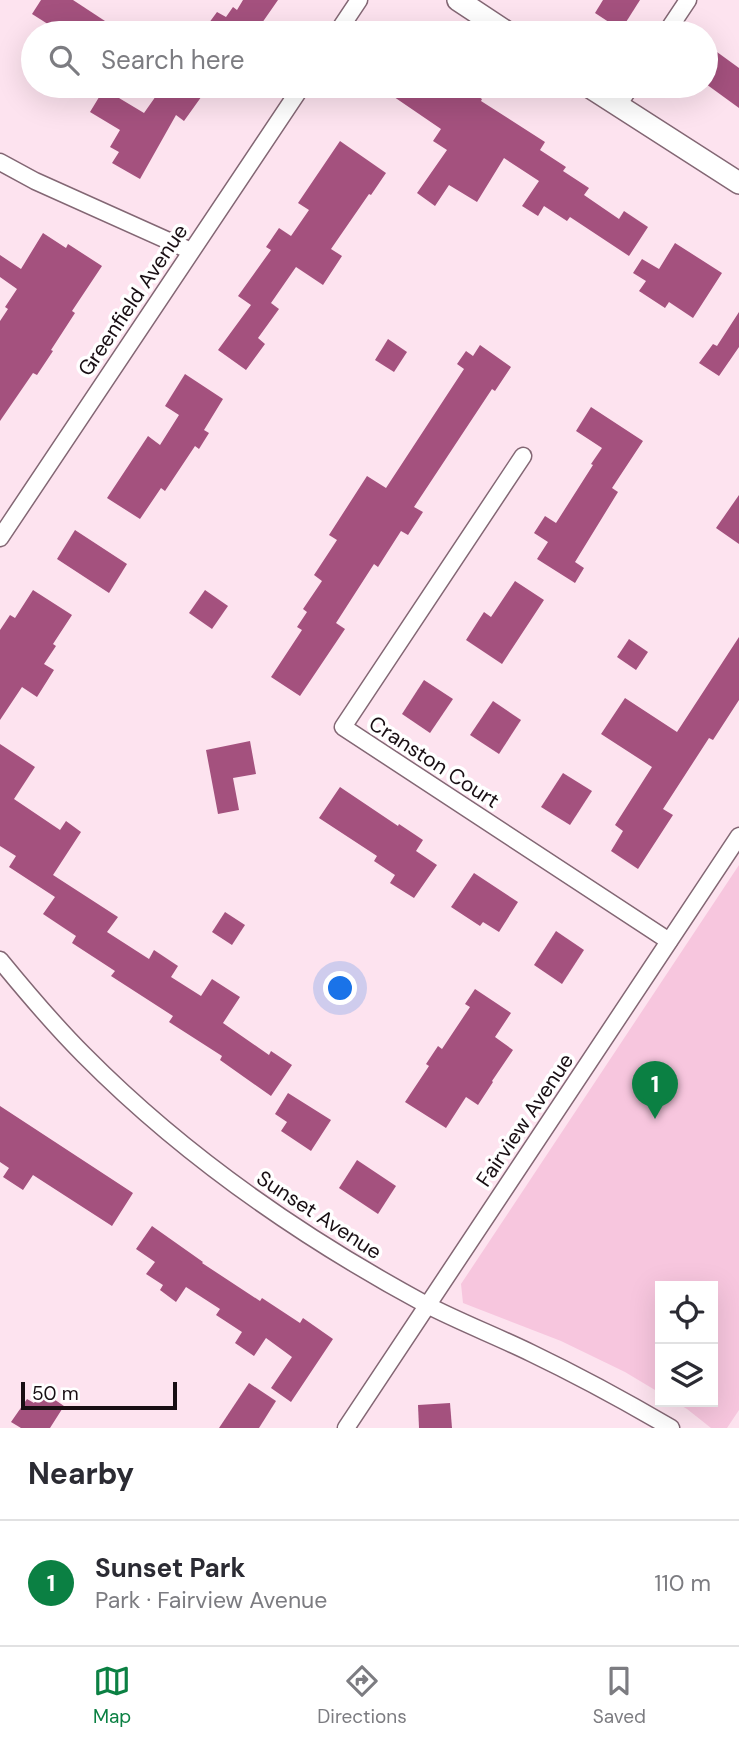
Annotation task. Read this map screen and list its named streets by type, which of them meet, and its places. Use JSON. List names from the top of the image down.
{
  "streets": {
    "street": [
      "Greenfield Avenue",
      "Cranston Court",
      "Fairview Avenue",
      "Sunset Avenue"
    ]
  },
  "crossings": [
    ["Cranston Court", "Fairview Avenue"],
    ["Fairview Avenue", "Sunset Avenue"]
  ],
  "scale_bar": "50 m",
  "page": {
    "search": "Search here",
    "pins": "1",
    "scale": "50 m",
    "heading": "Nearby",
    "list": [
      {
        "mark": "1",
        "name": "Sunset Park",
        "note": "Park · Fairview Avenue",
        "value": "110 m"
      }
    ],
    "nav": ["Map", "Directions", "Saved"]
  }
}
